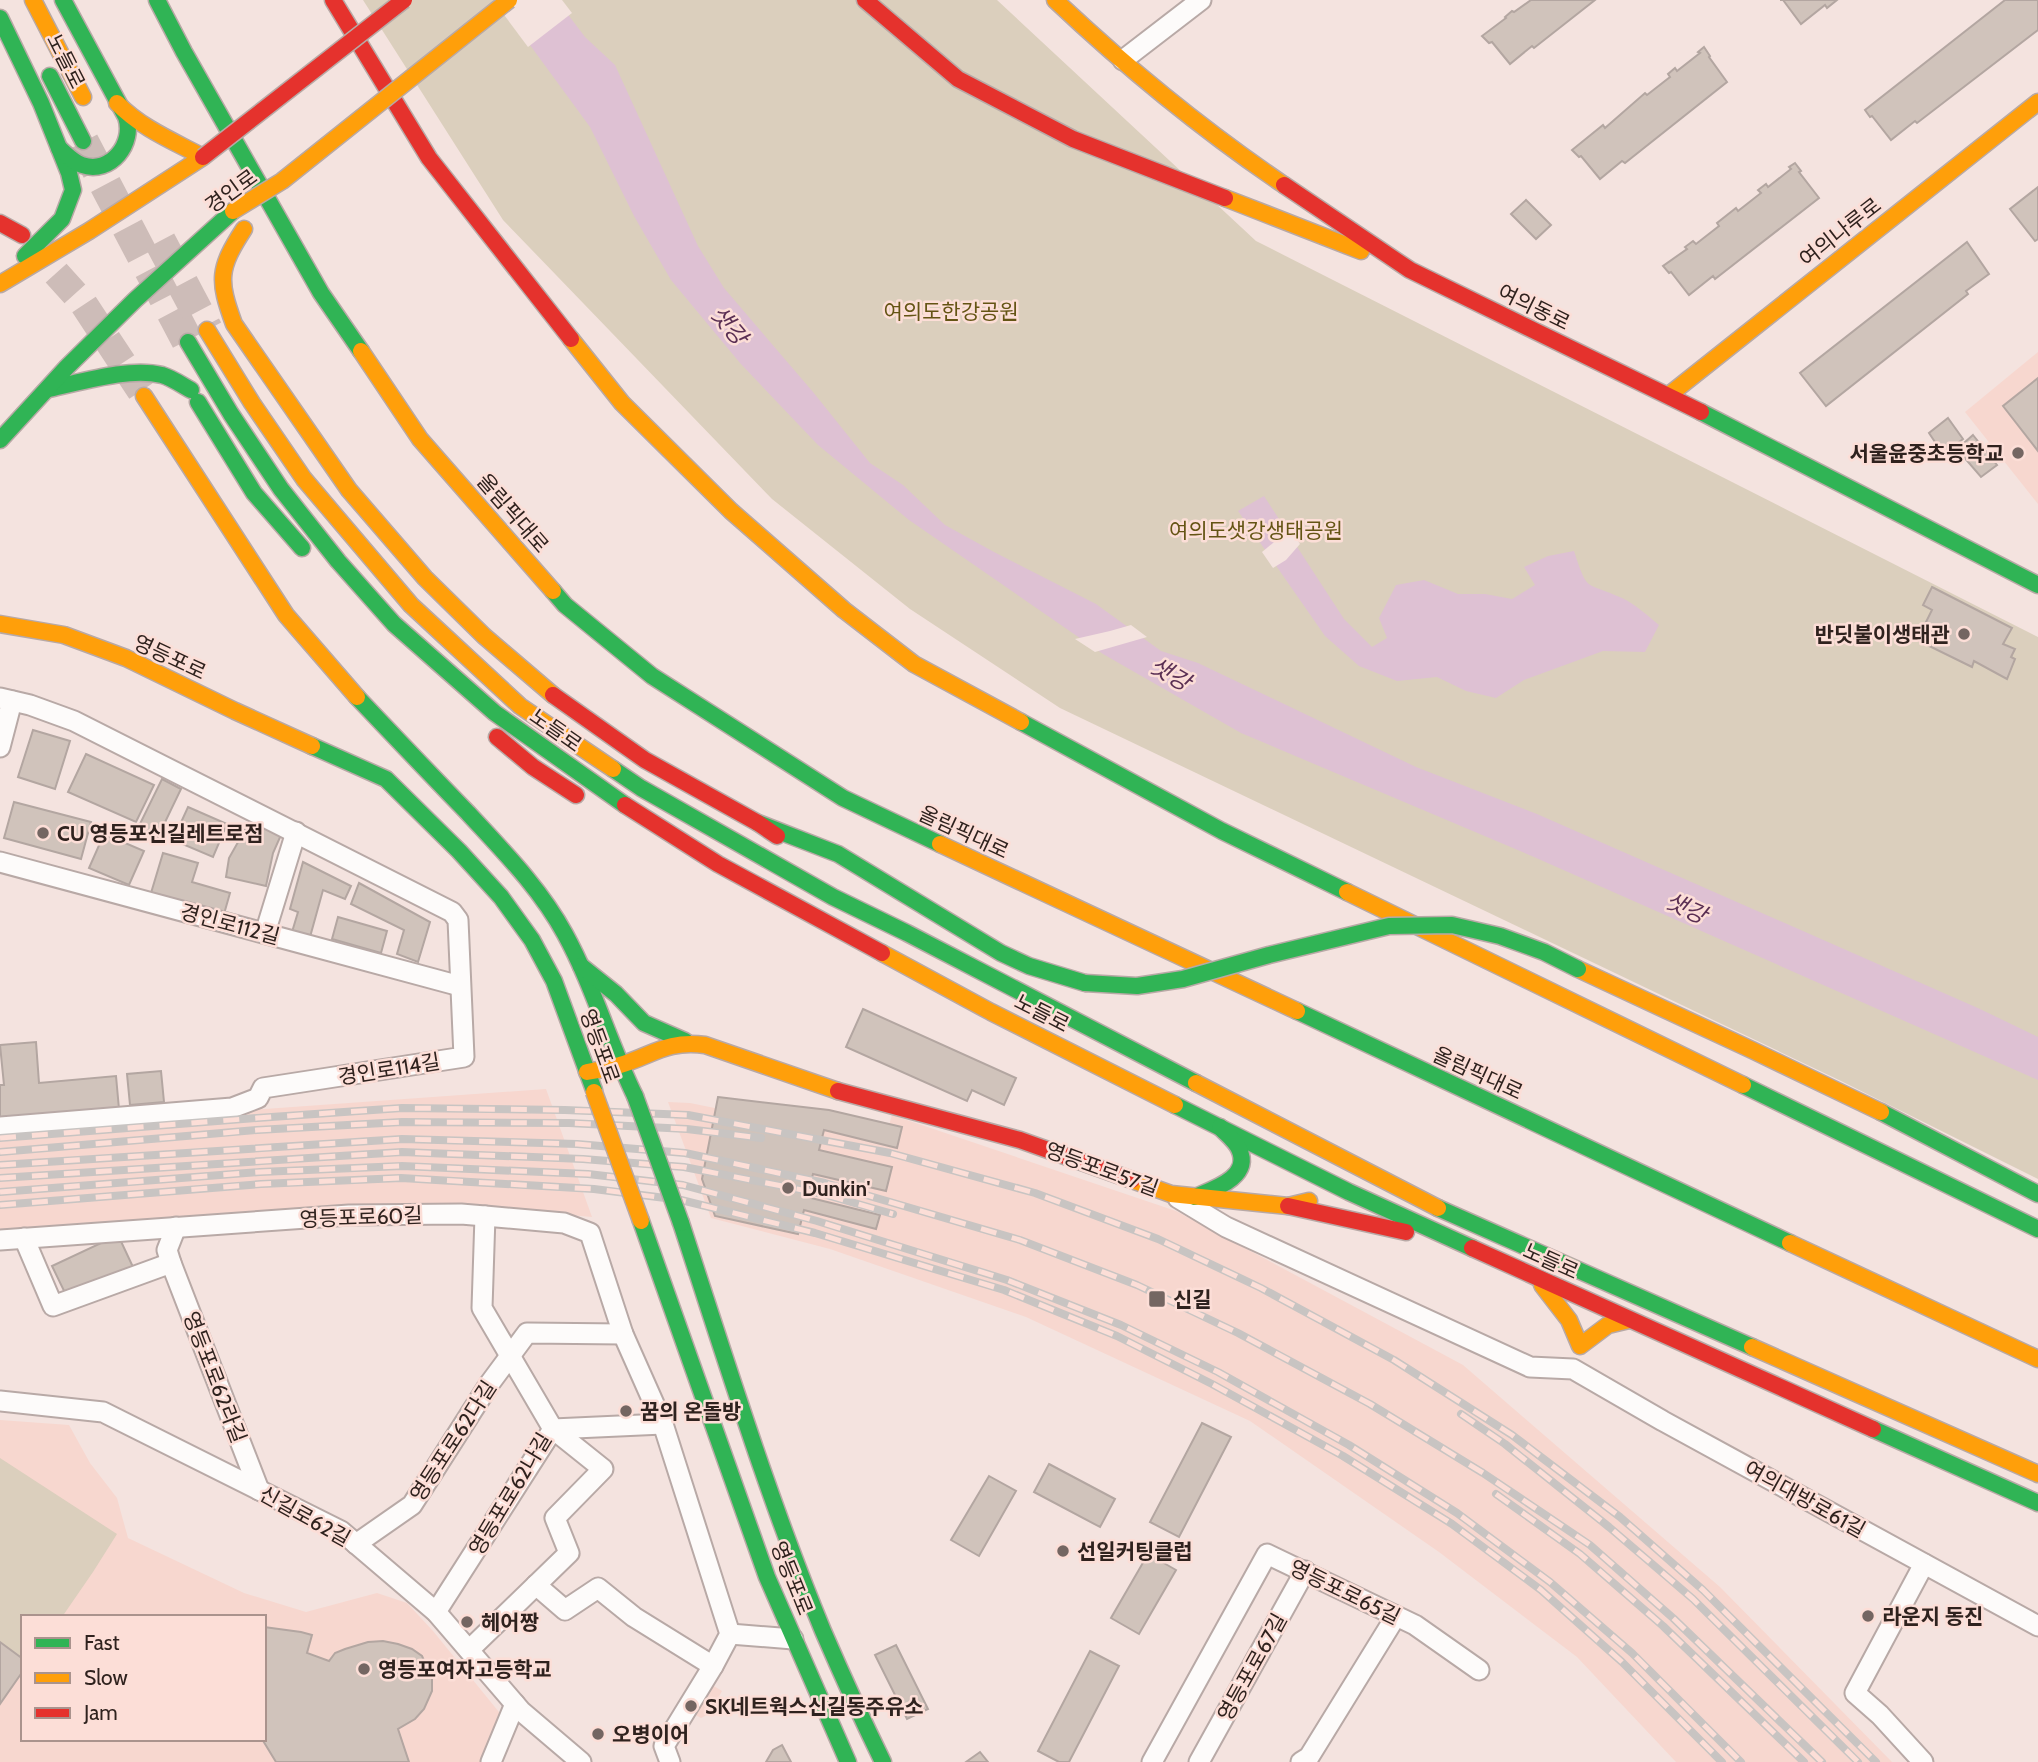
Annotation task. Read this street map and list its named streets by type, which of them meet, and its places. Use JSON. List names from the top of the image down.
{
  "streets": {
    "main road": [
      "노들로",
      "경인로",
      "여의나루로",
      "여의동로",
      "올림픽대로",
      "영등포로",
      "영등포로57길"
    ],
    "street": [
      "경인로112길",
      "경인로114길",
      "영등포로60길",
      "영등포로62라길",
      "영등포로62다길",
      "영등포로62나길",
      "여의대방로61길",
      "신길로62길",
      "영등포로65길",
      "영등포로67길"
    ]
  },
  "crossings": [
    ["여의나루로", "여의동로"],
    ["영등포로", "영등포로57길"],
    ["경인로112길", "경인로114길"],
    ["영등포로57길", "여의대방로61길"],
    ["영등포로60길", "영등포로62라길"],
    ["영등포로60길", "영등포로62나길"],
    ["영등포로62라길", "신길로62길"],
    ["영등포로62다길", "영등포로62나길"],
    ["영등포로62다길", "신길로62길"],
    ["영등포로62나길", "신길로62길"],
    ["영등포로65길", "영등포로67길"]
  ],
  "water": ["샛강"],
  "parks": ["여의도한강공원", "여의도샛강생태공원"],
  "places": {
    "other": [
      "서울윤중초등학교",
      "반딧불이생태관",
      "CU 영등포신길레트로점",
      "Dunkin'",
      "꿈의 온돌방",
      "선일커팅클럽",
      "라운지 동진",
      "헤어짱",
      "영등포여자고등학교",
      "SK네트웍스신길동주유소",
      "오병이어"
    ],
    "transit": ["신길"]
  },
  "legend": ["Fast", "Slow", "Jam"]
}
